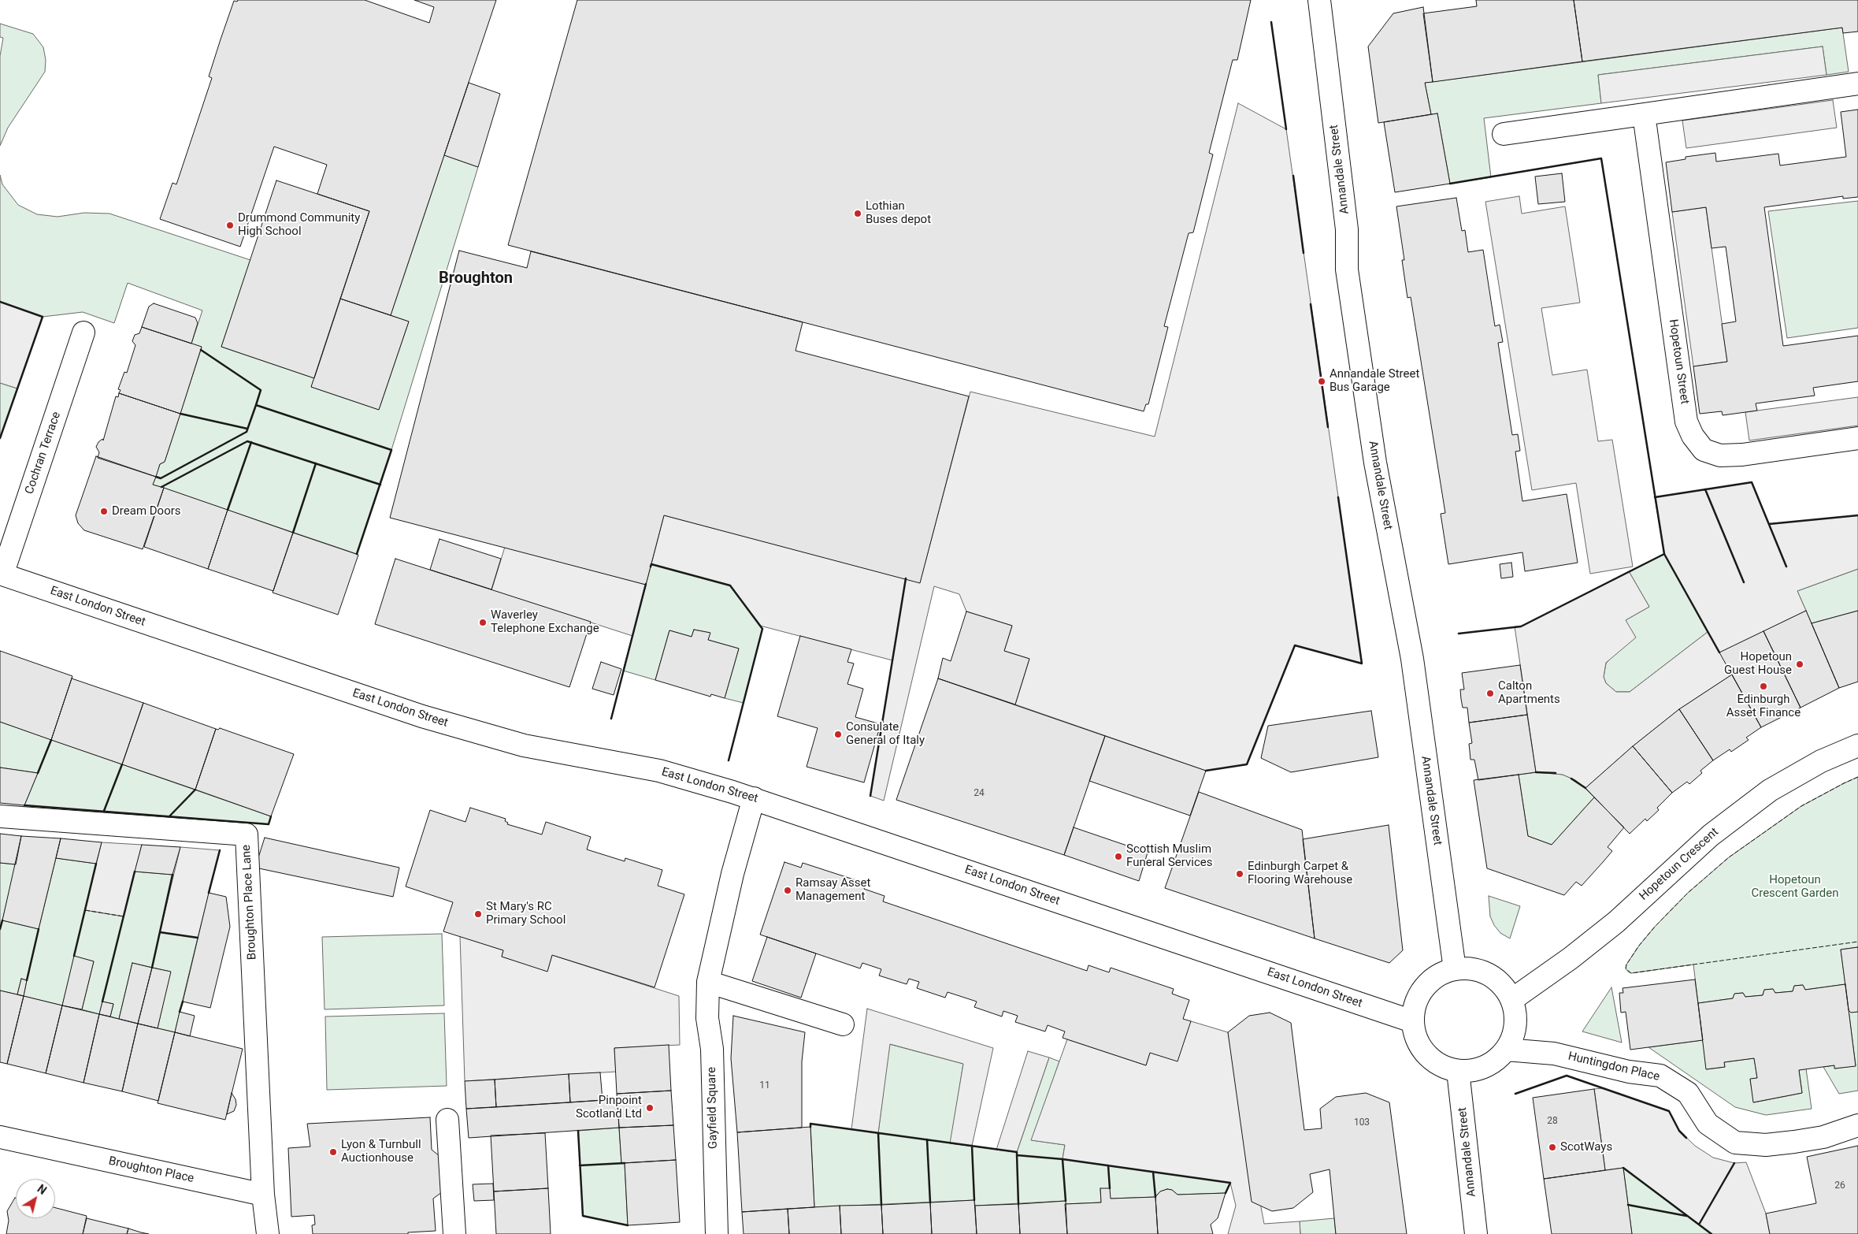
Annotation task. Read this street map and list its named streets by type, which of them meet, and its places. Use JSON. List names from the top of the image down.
{
  "streets": {
    "street": [
      "Annandale Street",
      "Hopetoun Street",
      "Cochran Terrace",
      "East London Street",
      "Hopetoun Crescent",
      "Broughton Place Lane",
      "Huntingdon Place",
      "Gayfield Square",
      "Broughton Place"
    ]
  },
  "crossings": [
    ["Annandale Street", "East London Street"],
    ["Annandale Street", "Hopetoun Crescent"],
    ["Annandale Street", "Huntingdon Place"],
    ["Cochran Terrace", "East London Street"],
    ["East London Street", "Hopetoun Crescent"],
    ["East London Street", "Huntingdon Place"],
    ["East London Street", "Gayfield Square"],
    ["Hopetoun Crescent", "Huntingdon Place"],
    ["Broughton Place Lane", "Broughton Place"]
  ],
  "districts": ["Broughton"],
  "parks": ["Hopetoun Crescent Garden"],
  "places": [
    "Lothian Buses depot",
    "Drummond Community High School",
    "Annandale Street Bus Garage",
    "Dream Doors",
    "Waverley Telephone Exchange",
    "Hopetoun Guest House",
    "Edinburgh Asset Finance",
    "Calton Apartments",
    "Consulate General of Italy",
    "Scottish Muslim Funeral Services",
    "Edinburgh Carpet & Flooring Warehouse",
    "Ramsay Asset Management",
    "St Mary's RC Primary School",
    "Pinpoint Scotland Ltd",
    "ScotWays",
    "Lyon & Turnbull Auctionhouse"
  ],
  "house_numbers": [
    "24",
    "11",
    "28",
    "103",
    "26"
  ],
  "north": "top right"
}
